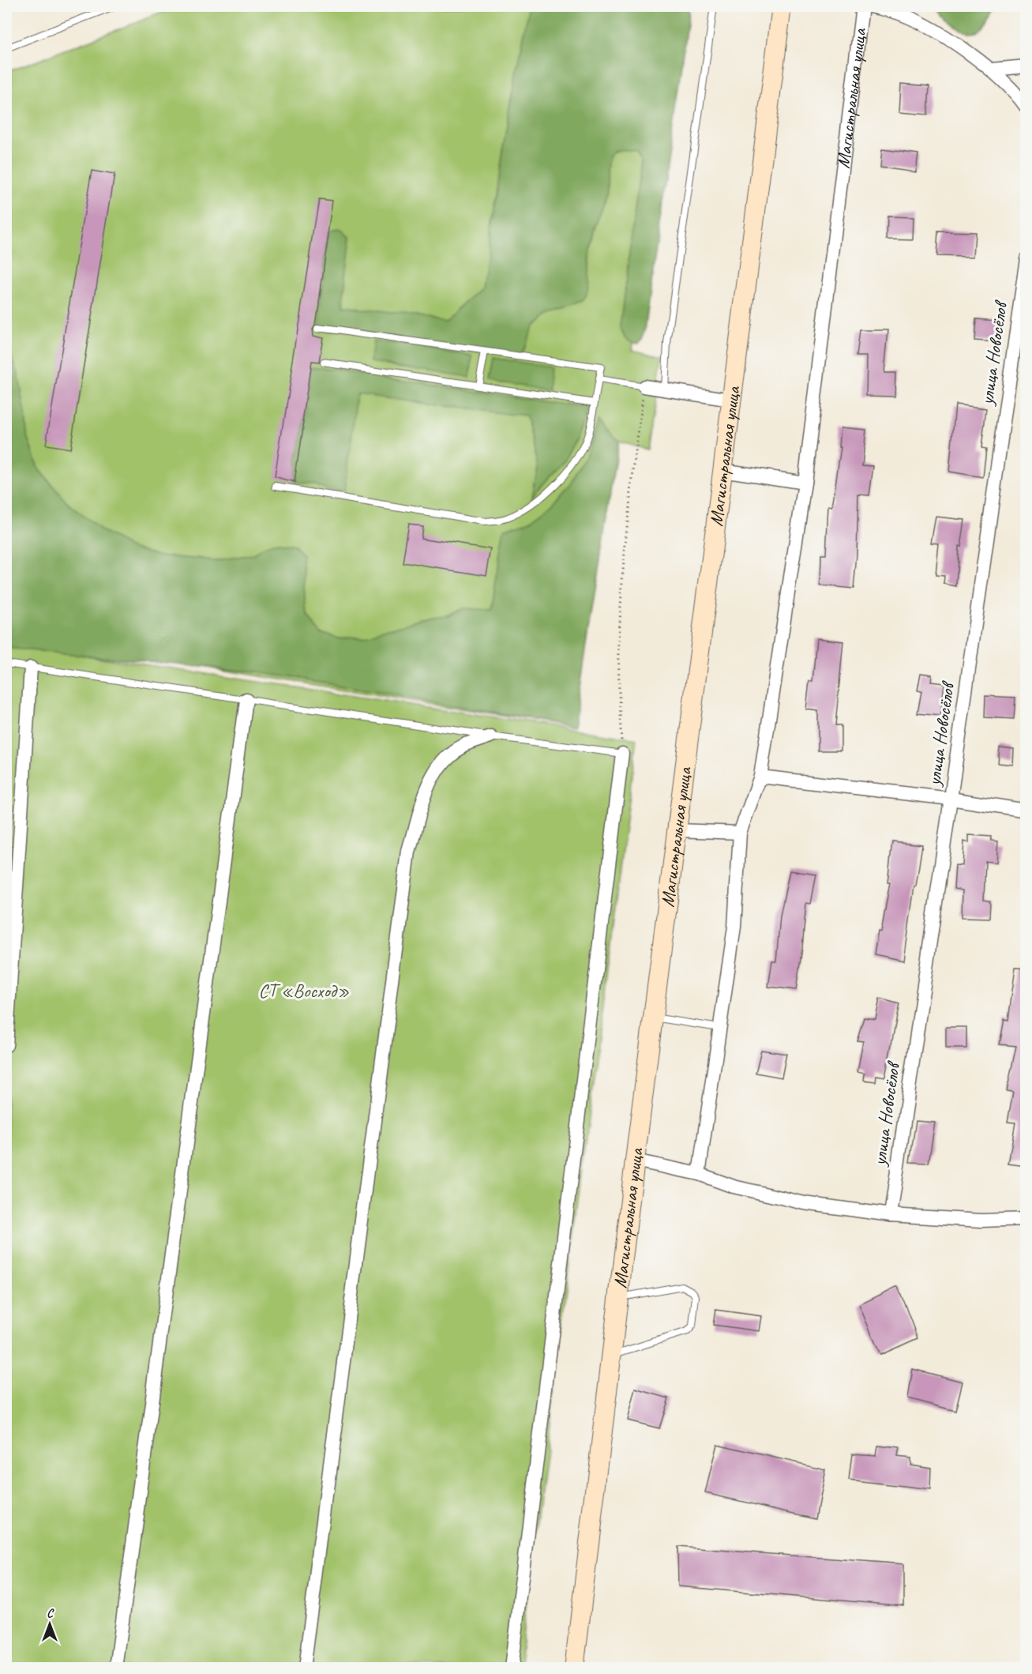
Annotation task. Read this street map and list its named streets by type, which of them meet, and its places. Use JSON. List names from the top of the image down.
{
  "streets": {
    "main road": ["Магистральная улица"],
    "street": ["улица Новосёлов"]
  },
  "parks": ["СТ «Восход»"],
  "north": "top"
}
